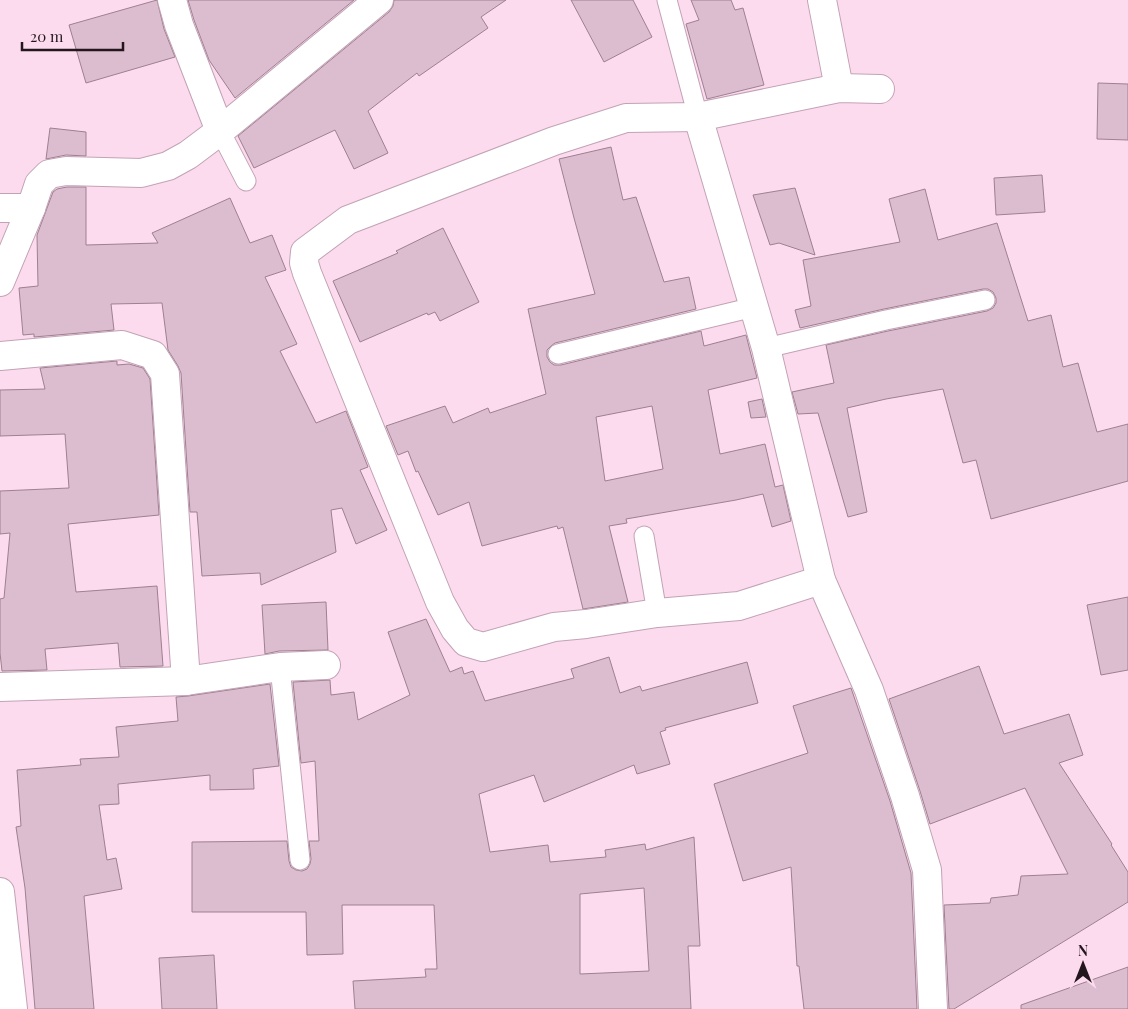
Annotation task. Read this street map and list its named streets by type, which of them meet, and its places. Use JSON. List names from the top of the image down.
{
  "scale_bar": "20 m",
  "north": "top"
}
